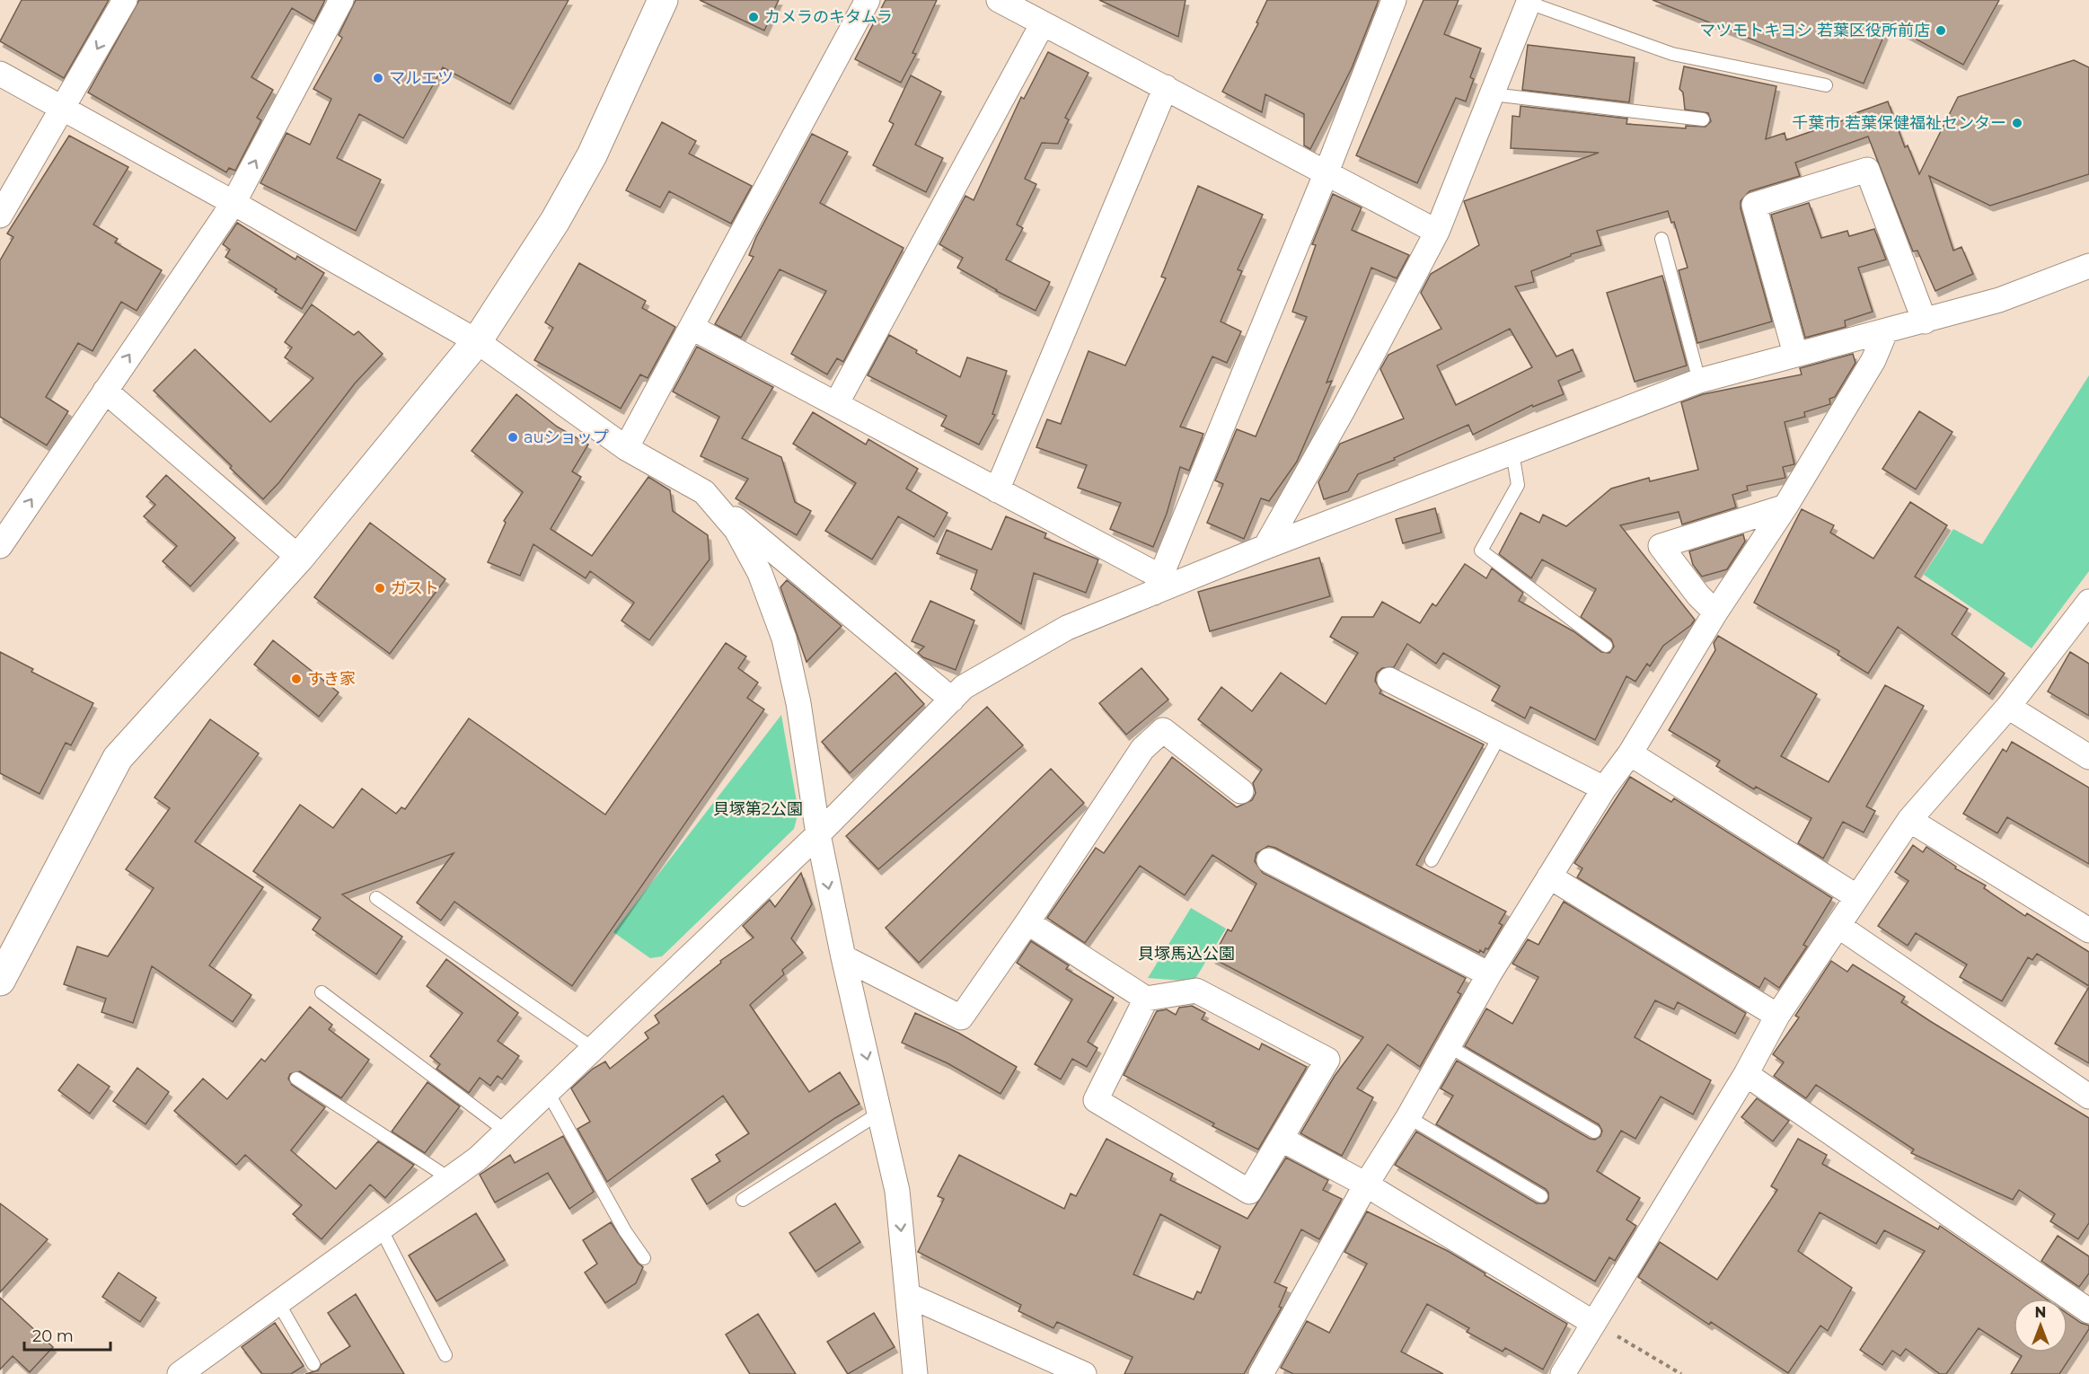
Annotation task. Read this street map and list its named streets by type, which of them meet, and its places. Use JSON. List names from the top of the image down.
{
  "parks": ["貝塚第2公園", "貝塚馬込公園"],
  "places": [
    "カメラのキタムラ",
    "マツモトキヨシ 若葉区役所前店",
    "マルエツ",
    "千葉市 若葉保健福祉センター",
    "auショップ",
    "ガスト",
    "すき家"
  ],
  "scale_bar": "20 m",
  "north": "top"
}
